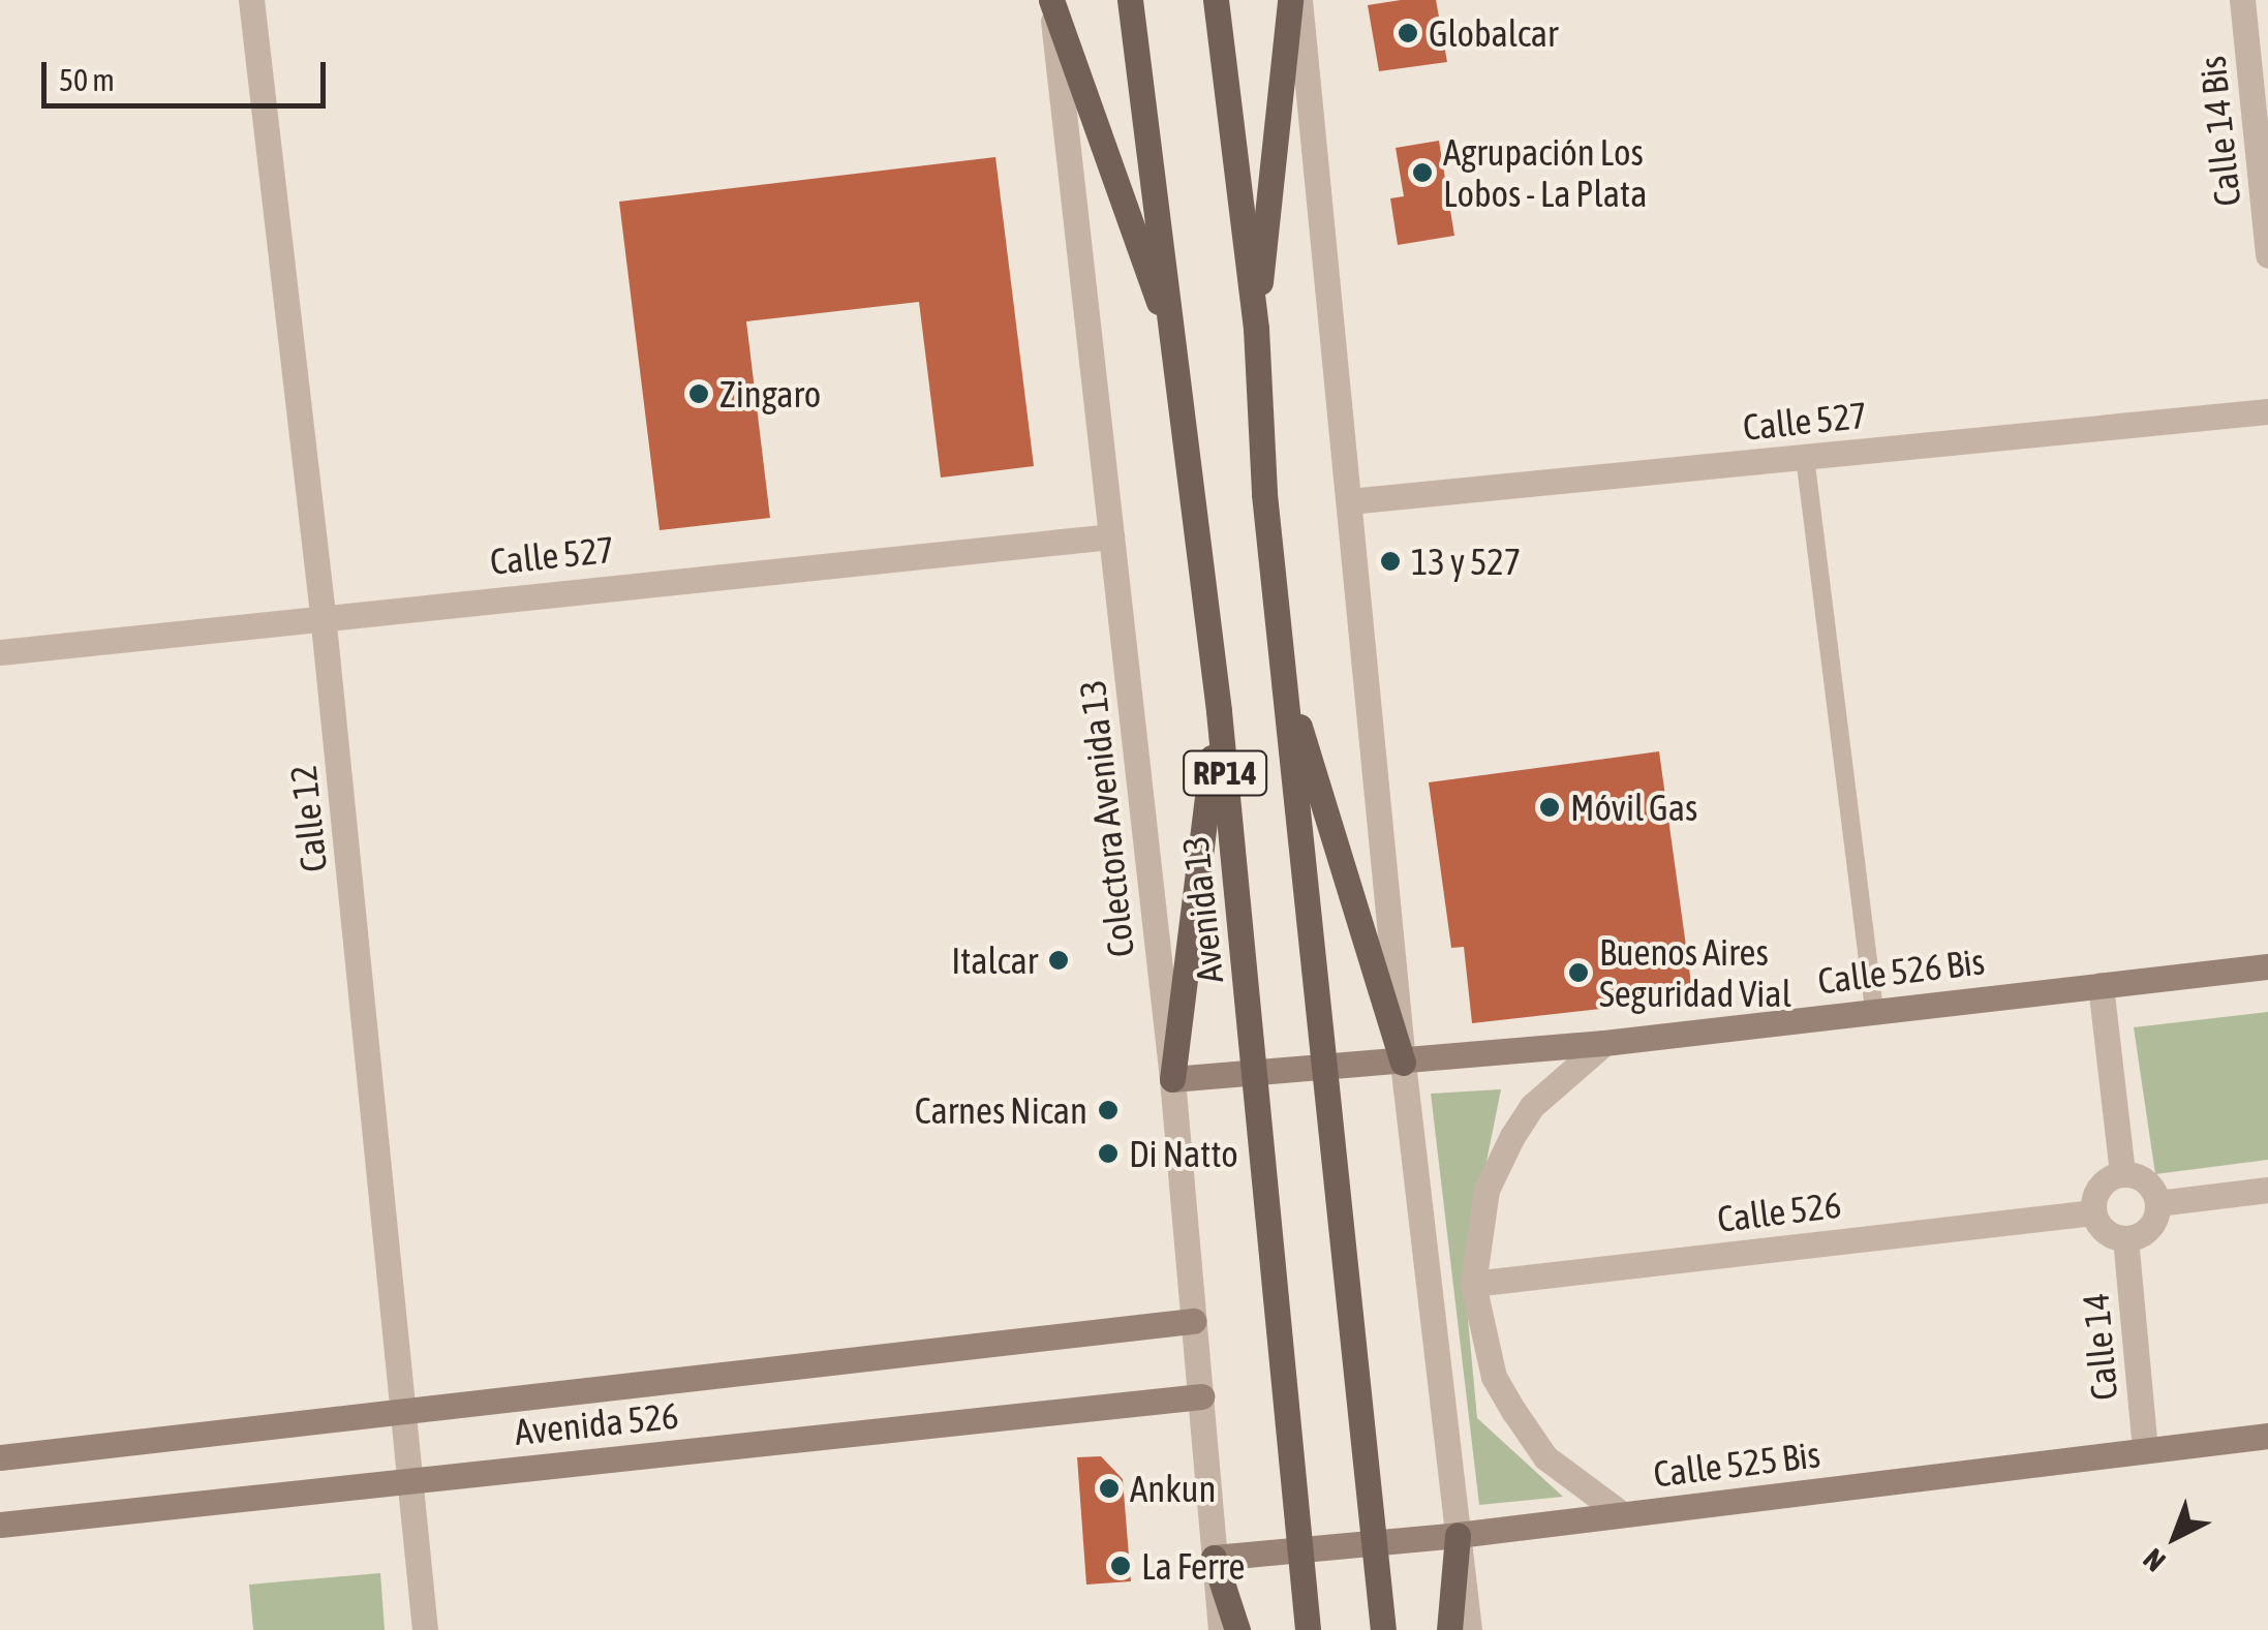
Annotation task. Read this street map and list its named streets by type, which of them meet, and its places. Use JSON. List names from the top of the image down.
{
  "streets": {
    "main road": [
      "RP14",
      "Avenida 13",
      "Calle 526 Bis",
      "Avenida 526",
      "Calle 525 Bis"
    ],
    "street": [
      "Calle 14 Bis",
      "Calle 527",
      "Calle 12",
      "Colectora Avenida 13",
      "Calle 526",
      "Calle 14"
    ]
  },
  "crossings": [
    ["Calle 527", "Calle 12"],
    ["Calle 527", "Colectora Avenida 13"],
    ["RP14", "Calle 526 Bis"],
    ["RP14", "Calle 525 Bis"],
    ["Calle 12", "Avenida 526"],
    ["Colectora Avenida 13", "Calle 526 Bis"],
    ["Colectora Avenida 13", "Avenida 526"],
    ["Colectora Avenida 13", "Calle 525 Bis"],
    ["Avenida 13", "Calle 526 Bis"],
    ["Avenida 13", "Calle 525 Bis"],
    ["Calle 526", "Calle 14"],
    ["Calle 14", "Calle 525 Bis"]
  ],
  "places": [
    "Globalcar",
    "Agrupación Los Lobos - La Plata",
    "Zingaro",
    "13 y 527",
    "Móvil Gas",
    "Italcar",
    "Buenos Aires Seguridad Vial",
    "Carnes Nican",
    "Di Natto",
    "Ankun",
    "La Ferre"
  ],
  "scale_bar": "50 m",
  "north": "bottom left"
}
